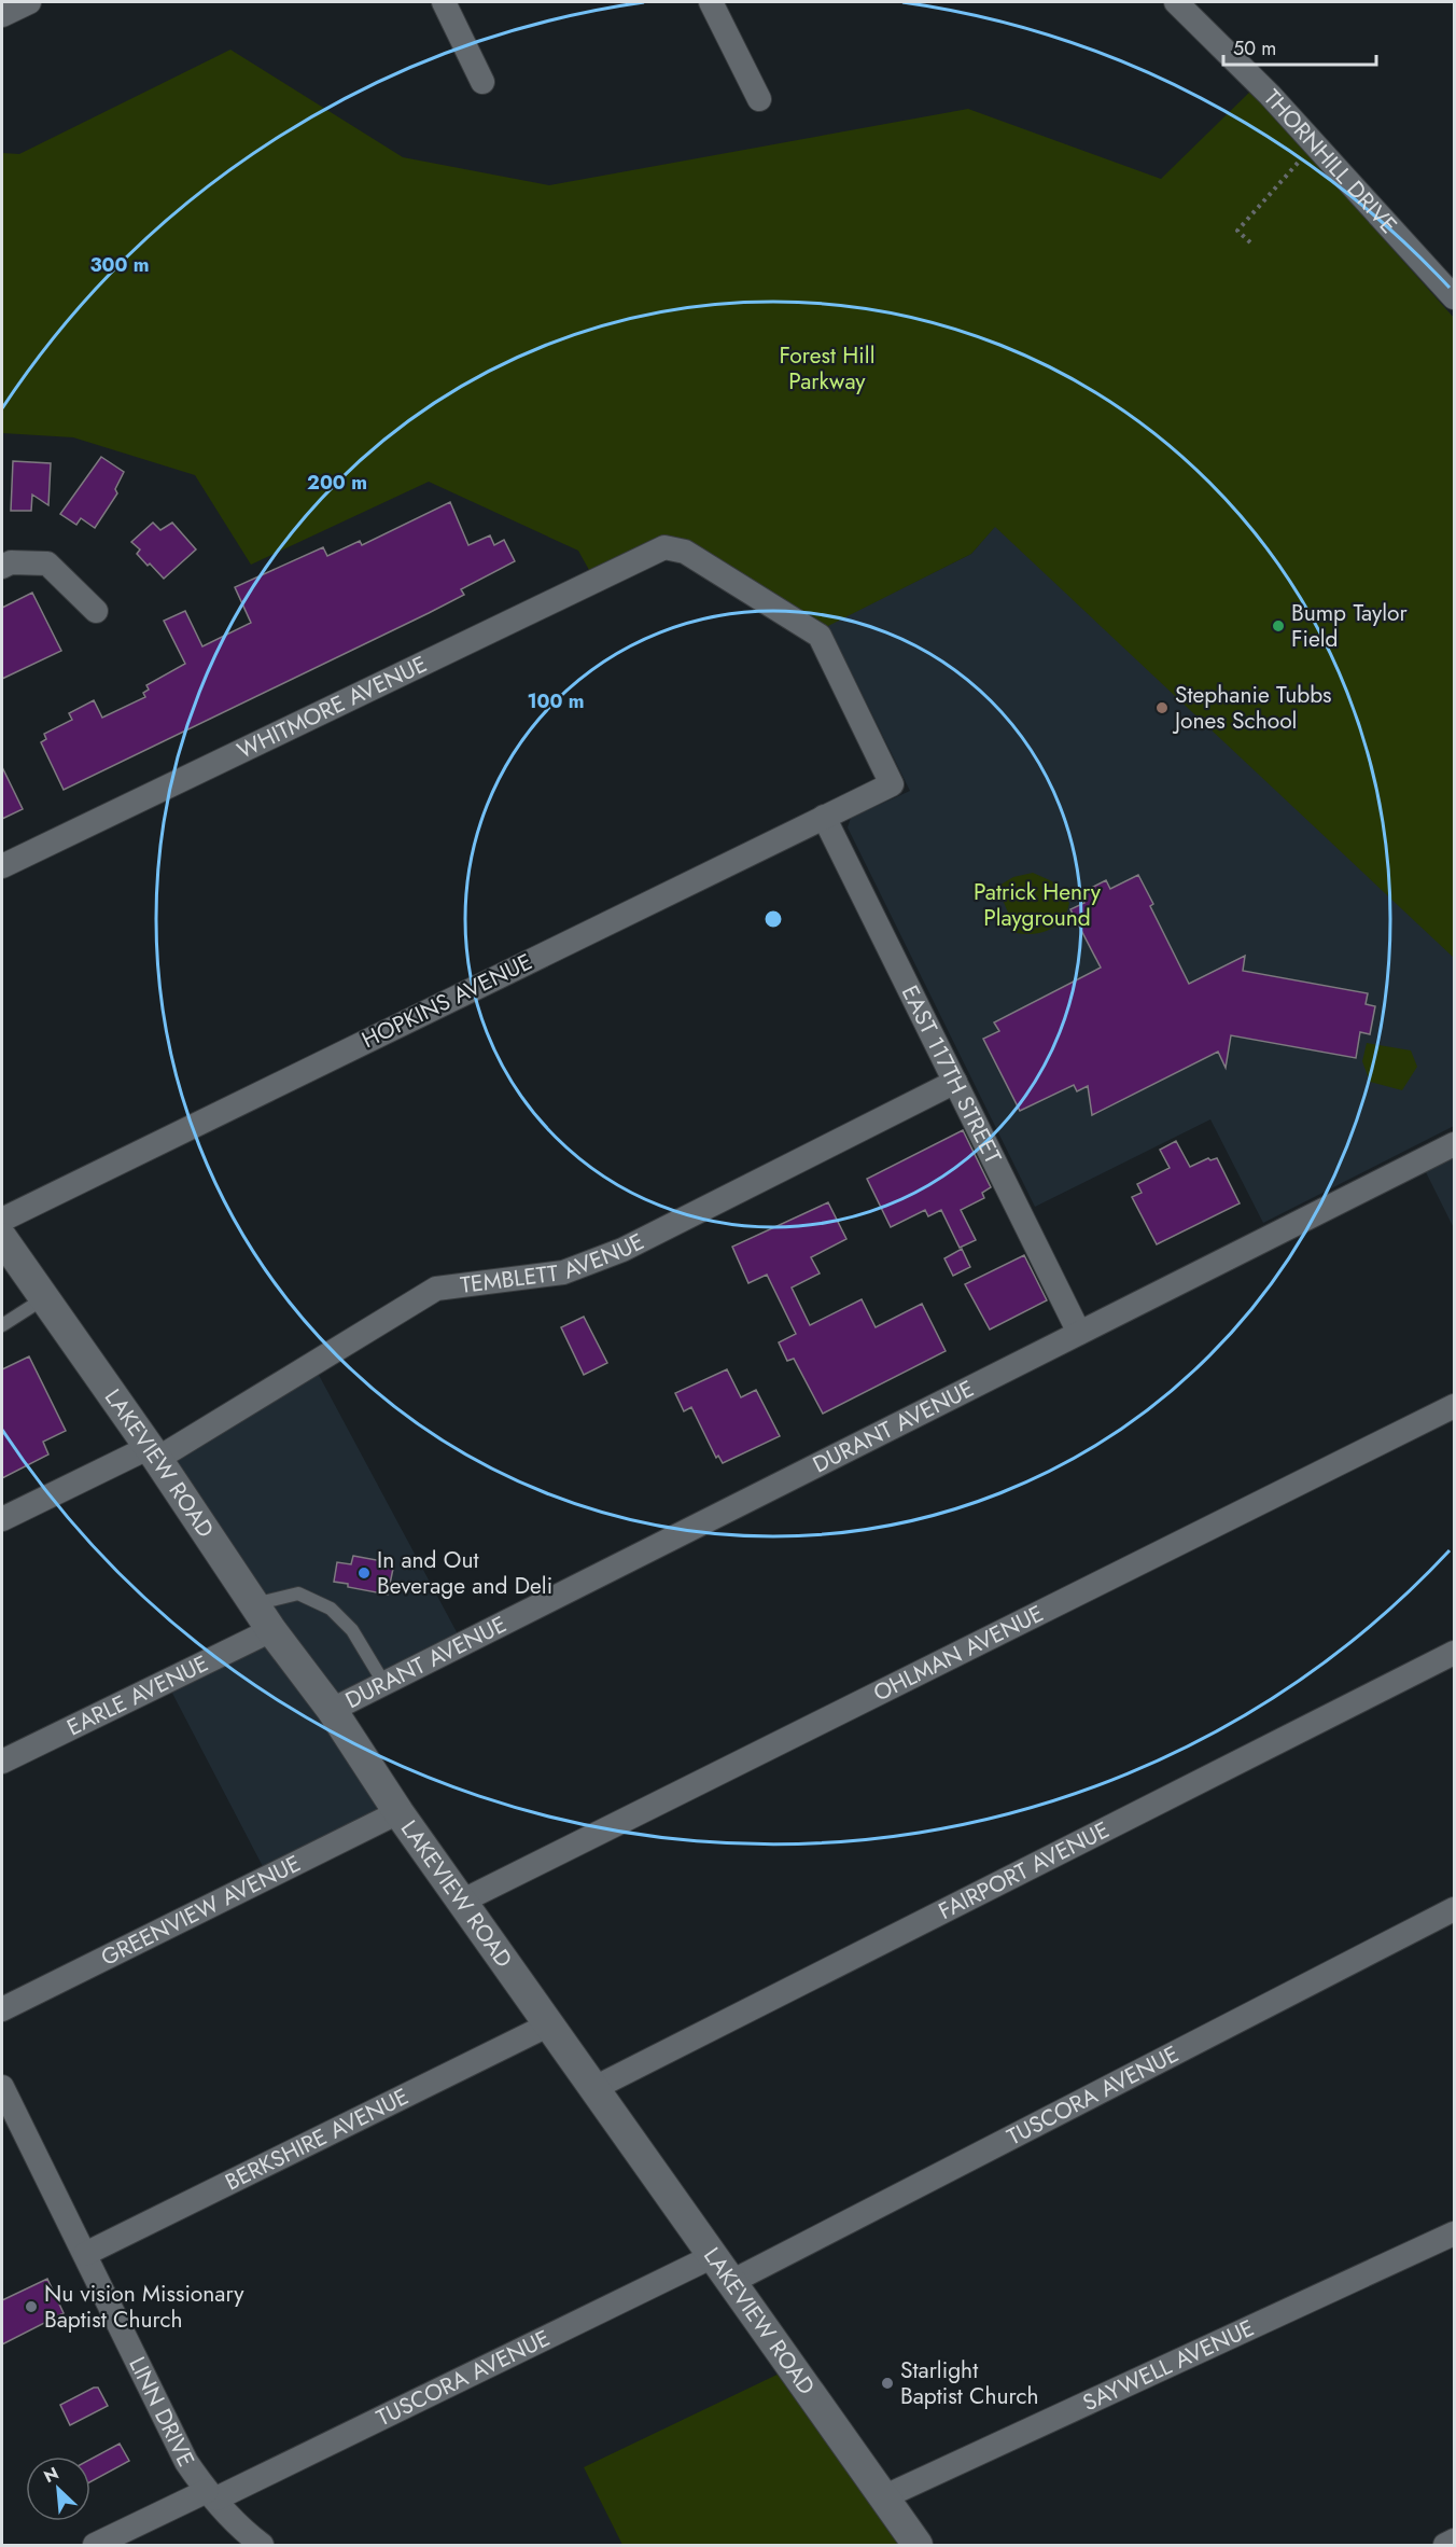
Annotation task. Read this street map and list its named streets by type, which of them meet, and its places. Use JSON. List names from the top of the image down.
{
  "streets": {
    "street": [
      "THORNHILL DRIVE",
      "WHITMORE AVENUE",
      "HOPKINS AVENUE",
      "EAST 117TH STREET",
      "TEMBLETT AVENUE",
      "DURANT AVENUE",
      "LAKEVIEW ROAD",
      "OHLMAN AVENUE",
      "EARLE AVENUE",
      "FAIRPORT AVENUE",
      "GREENVIEW AVENUE",
      "TUSCORA AVENUE",
      "BERKSHIRE AVENUE",
      "SAYWELL AVENUE",
      "LINN DRIVE"
    ]
  },
  "crossings": [
    ["WHITMORE AVENUE", "HOPKINS AVENUE"],
    ["HOPKINS AVENUE", "EAST 117TH STREET"],
    ["EAST 117TH STREET", "TEMBLETT AVENUE"],
    ["EAST 117TH STREET", "DURANT AVENUE"],
    ["TEMBLETT AVENUE", "LAKEVIEW ROAD"],
    ["DURANT AVENUE", "LAKEVIEW ROAD"],
    ["LAKEVIEW ROAD", "OHLMAN AVENUE"],
    ["LAKEVIEW ROAD", "EARLE AVENUE"],
    ["LAKEVIEW ROAD", "FAIRPORT AVENUE"],
    ["LAKEVIEW ROAD", "GREENVIEW AVENUE"],
    ["LAKEVIEW ROAD", "TUSCORA AVENUE"],
    ["LAKEVIEW ROAD", "BERKSHIRE AVENUE"],
    ["LAKEVIEW ROAD", "SAYWELL AVENUE"],
    ["TUSCORA AVENUE", "LINN DRIVE"],
    ["BERKSHIRE AVENUE", "LINN DRIVE"]
  ],
  "parks": ["Forest Hill Parkway", "Patrick Henry Playground"],
  "places": [
    "Bump Taylor Field",
    "Stephanie Tubbs Jones School",
    "In and Out Beverage and Deli",
    "Nu vision Missionary Baptist Church",
    "Starlight Baptist Church"
  ],
  "scale_bar": "50 m",
  "north": "top left",
  "rings": ["300 m", "200 m", "100 m"]
}
